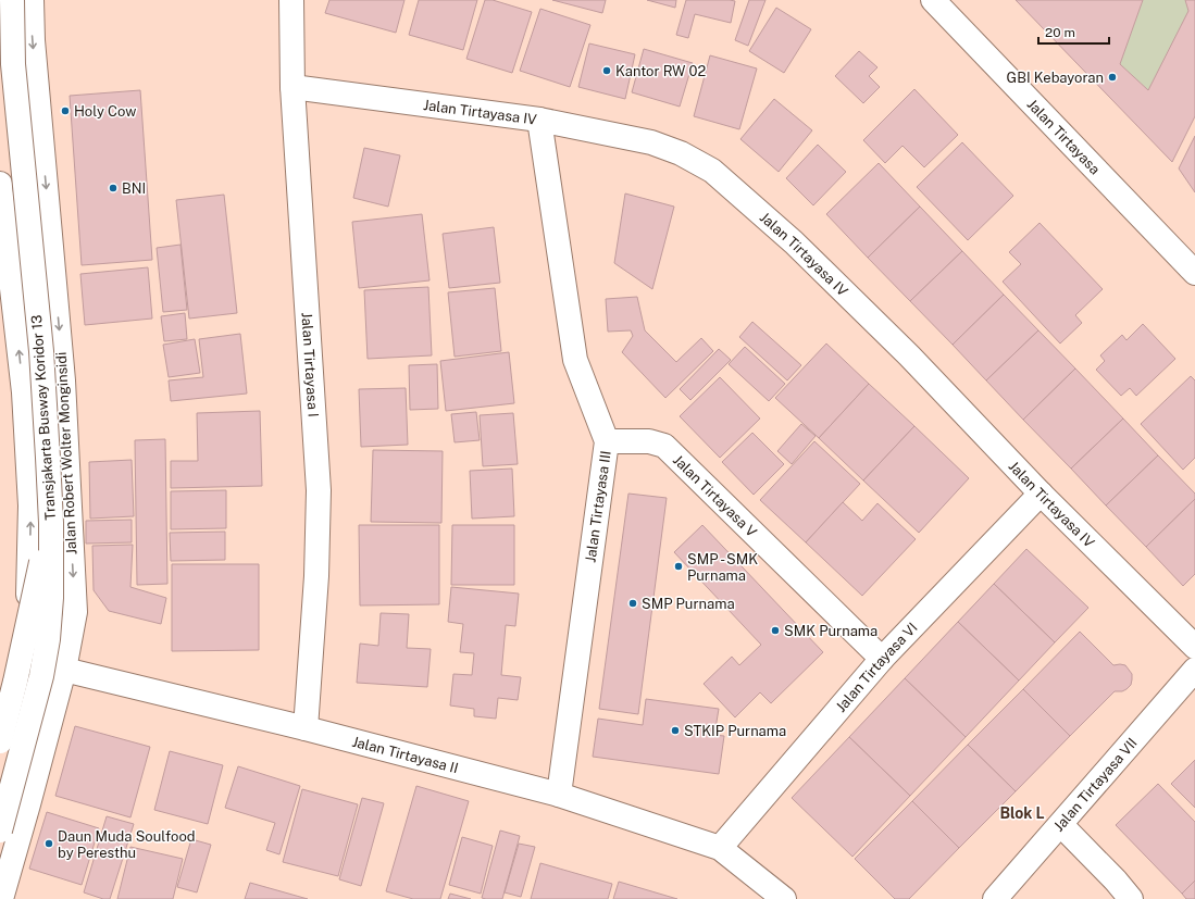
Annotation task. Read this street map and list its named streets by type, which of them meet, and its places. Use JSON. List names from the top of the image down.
{
  "streets": {
    "street": [
      "Jalan Tirtayasa IV",
      "Jalan Tirtayasa",
      "Jalan Tirtayasa I",
      "Transjakarta Busway Koridor 13",
      "Jalan Robert Wolter Monginsidi",
      "Jalan Tirtayasa V",
      "Jalan Tirtayasa III",
      "Jalan Tirtayasa VI",
      "Jalan Tirtayasa II",
      "Jalan Tirtayasa VII"
    ]
  },
  "crossings": [
    ["Jalan Tirtayasa IV", "Jalan Tirtayasa I"],
    ["Jalan Tirtayasa IV", "Jalan Tirtayasa III"],
    ["Jalan Tirtayasa IV", "Jalan Tirtayasa VI"],
    ["Jalan Tirtayasa I", "Jalan Tirtayasa II"],
    ["Jalan Robert Wolter Monginsidi", "Jalan Tirtayasa II"],
    ["Jalan Tirtayasa V", "Jalan Tirtayasa III"],
    ["Jalan Tirtayasa V", "Jalan Tirtayasa VI"],
    ["Jalan Tirtayasa III", "Jalan Tirtayasa II"],
    ["Jalan Tirtayasa VI", "Jalan Tirtayasa II"]
  ],
  "districts": ["Blok L"],
  "places": [
    "Kantor RW 02",
    "GBI Kebayoran",
    "Holy Cow",
    "BNI",
    "SMP - SMK Purnama",
    "SMP Purnama",
    "SMK Purnama",
    "STKIP Purnama",
    "Daun Muda Soulfood by Peresthu"
  ],
  "scale_bar": "20 m"
}
